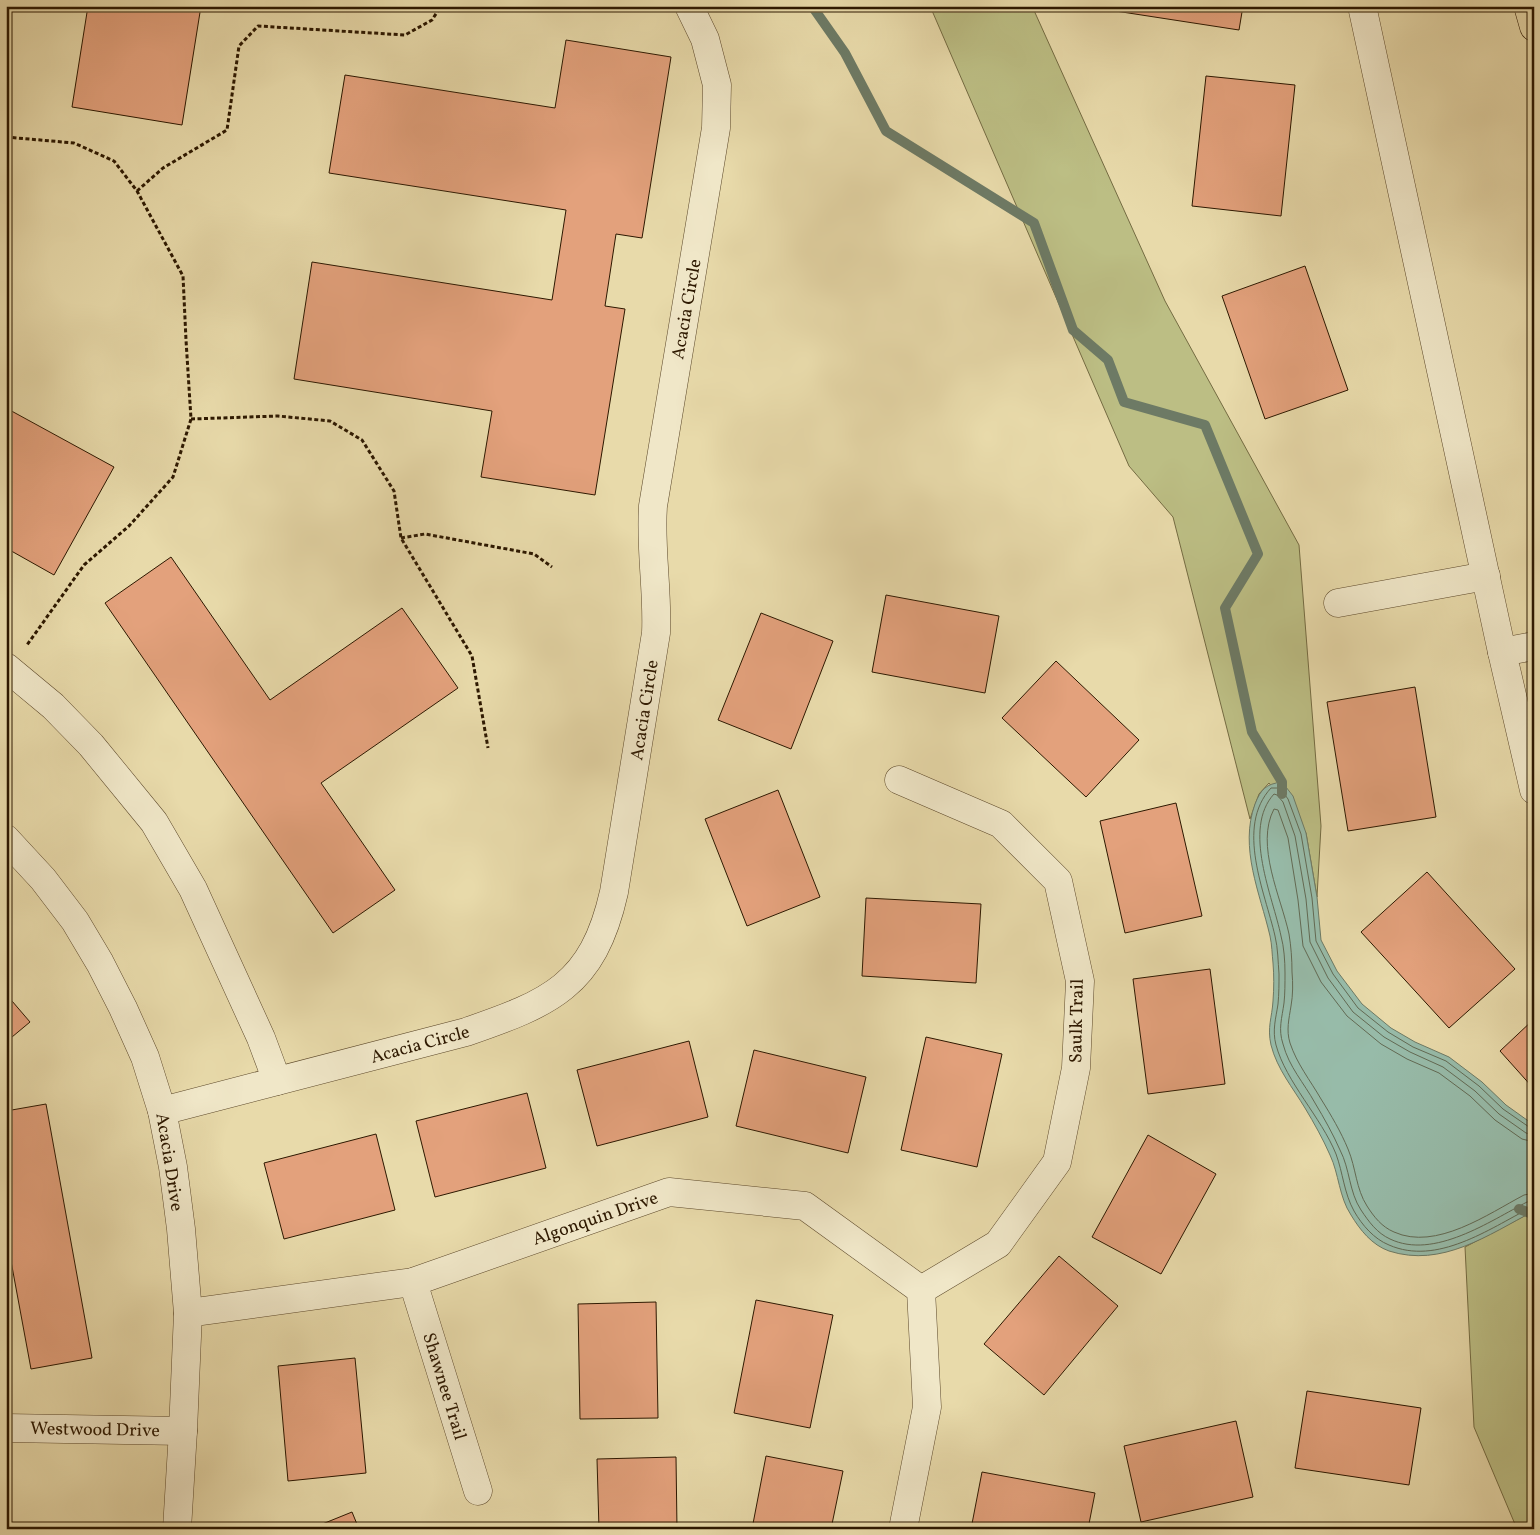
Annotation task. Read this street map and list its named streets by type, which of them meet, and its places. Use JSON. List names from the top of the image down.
{
  "streets": {
    "street": [
      "Acacia Circle",
      "Saulk Trail",
      "Acacia Drive",
      "Algonquin Drive",
      "Shawnee Trail",
      "Westwood Drive"
    ]
  },
  "crossings": [
    ["Acacia Circle", "Acacia Drive"],
    ["Saulk Trail", "Algonquin Drive"],
    ["Acacia Drive", "Algonquin Drive"],
    ["Acacia Drive", "Westwood Drive"],
    ["Algonquin Drive", "Shawnee Trail"]
  ]
}
